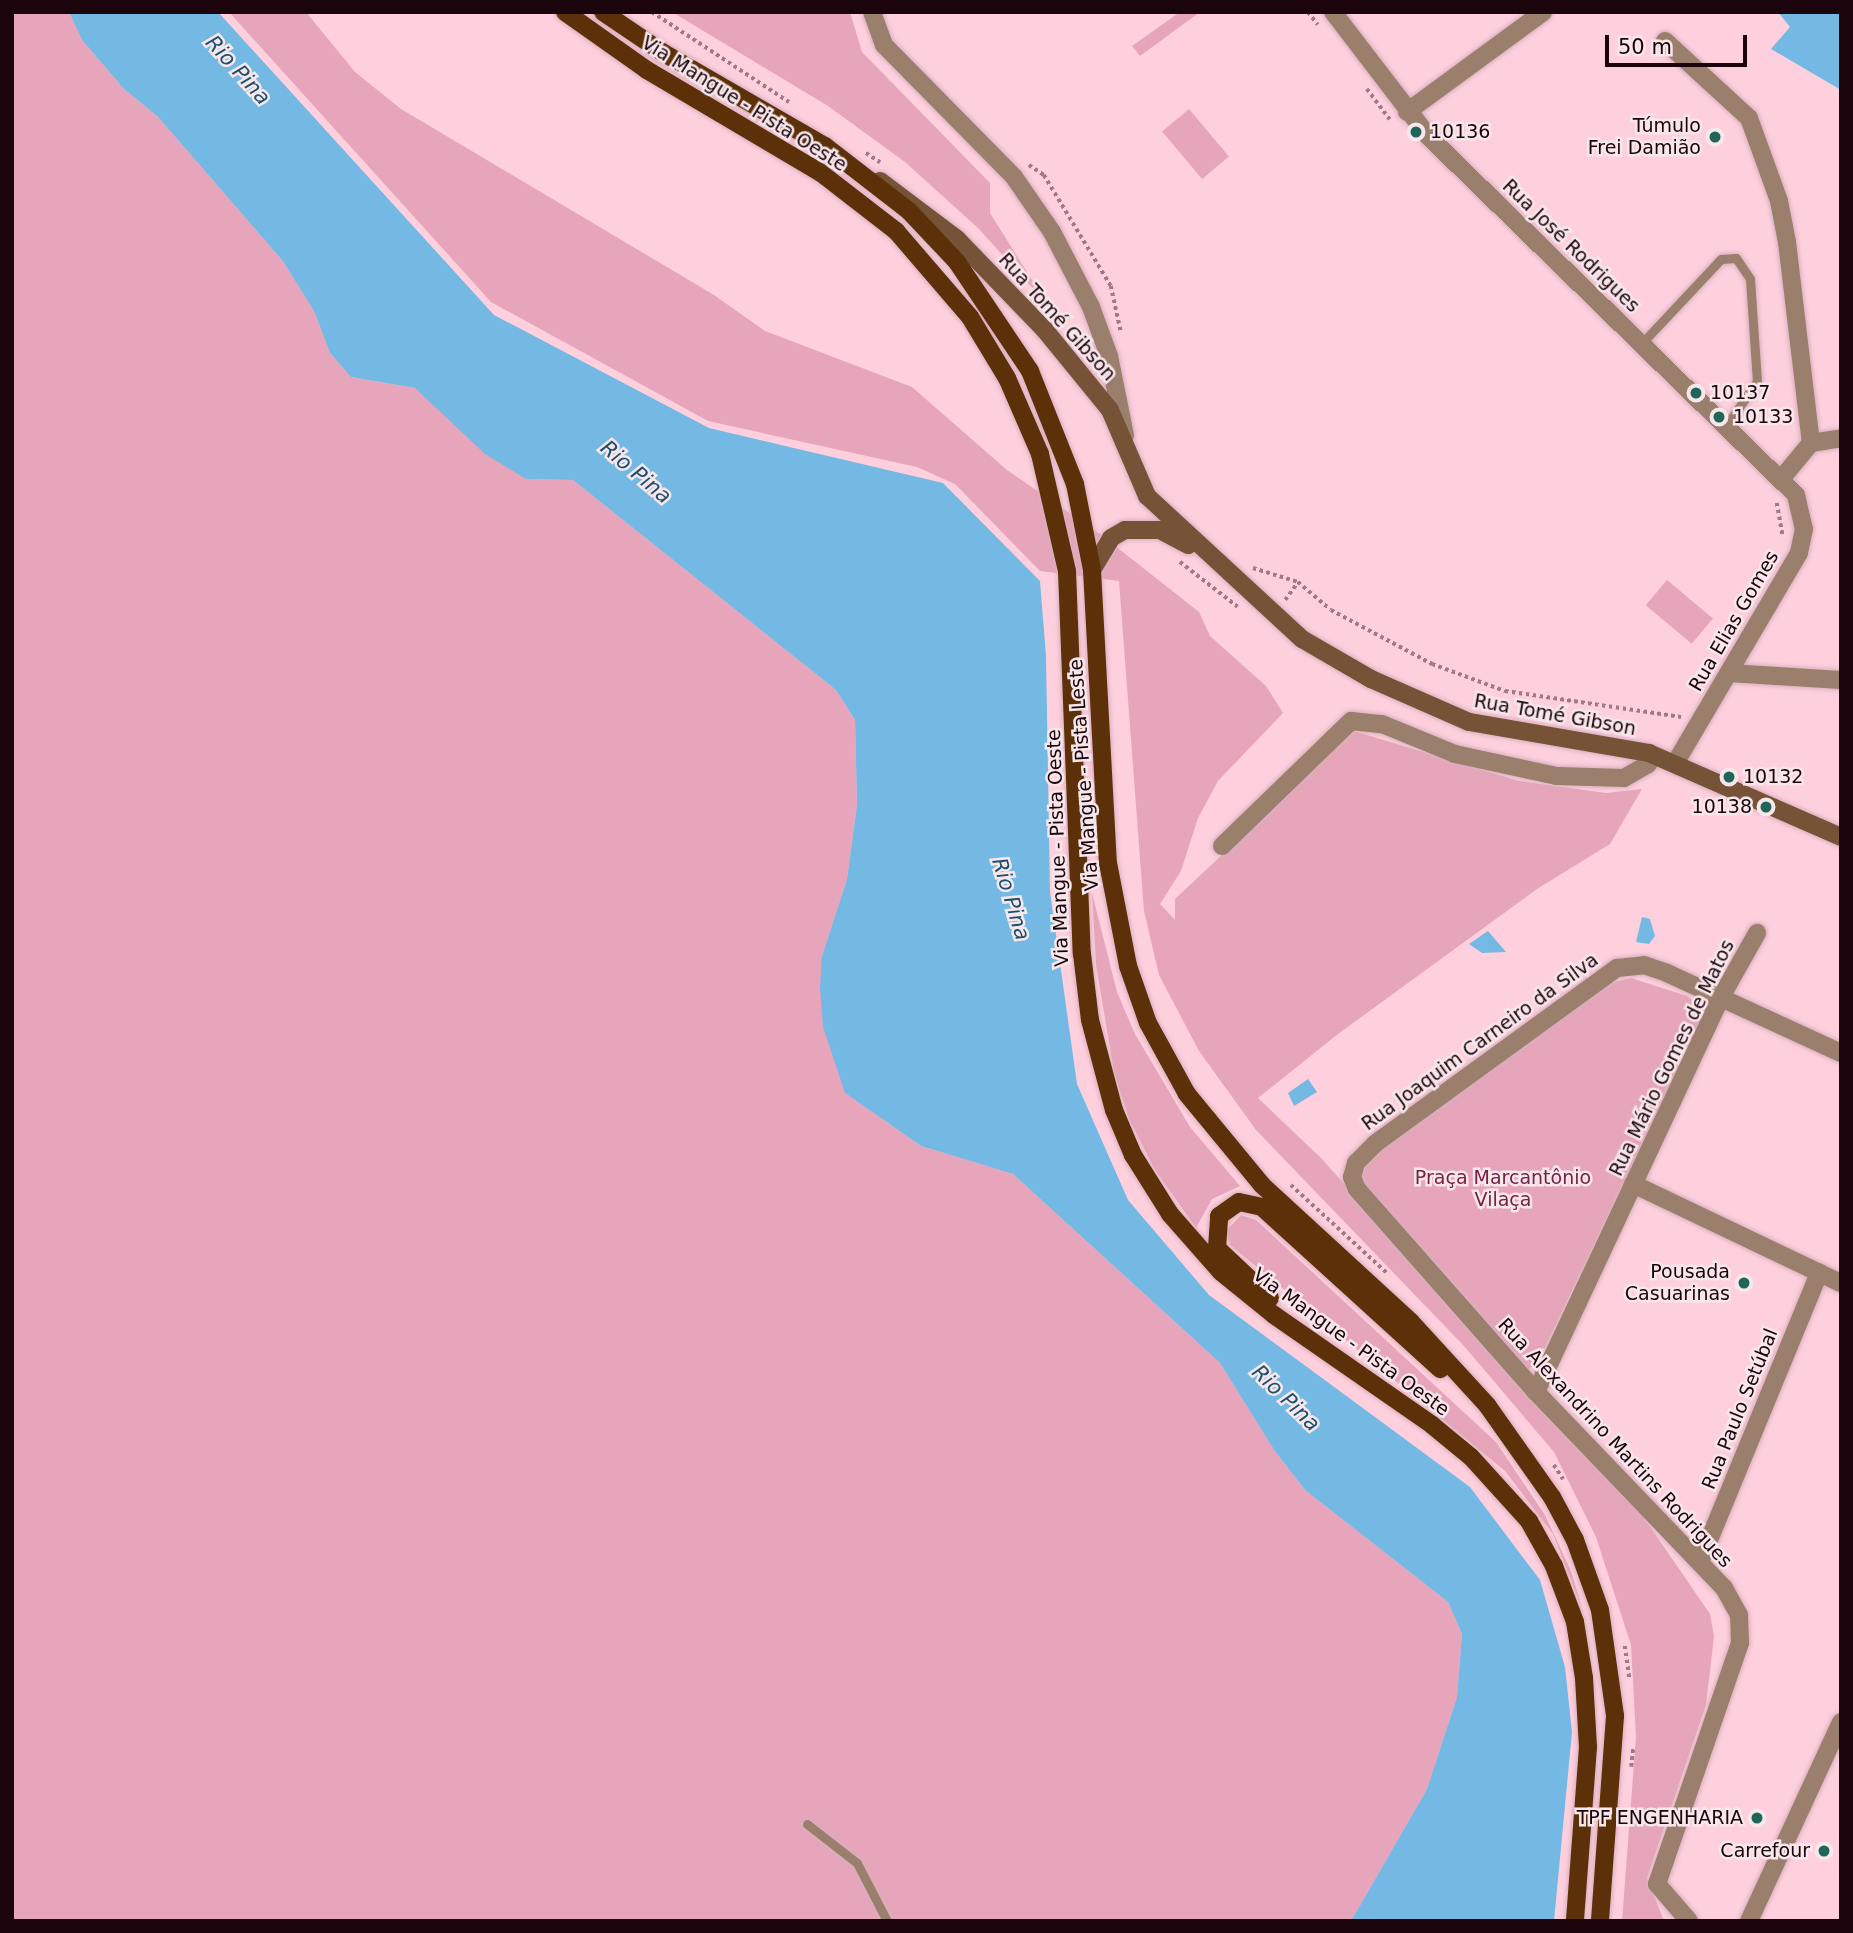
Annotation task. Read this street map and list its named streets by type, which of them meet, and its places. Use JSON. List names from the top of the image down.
{
  "streets": {
    "main road": ["Via Mangue - Pista Oeste", "Via Mangue - Pista Leste"],
    "street": [
      "Rua José Rodrigues",
      "Rua Tomé Gibson",
      "Rua Elias Gomes",
      "Rua Joaquim Carneiro da Silva",
      "Rua Mário Gomes de Matos",
      "Rua Paulo Setúbal",
      "Rua Alexandrino Martins Rodrigues"
    ]
  },
  "crossings": [
    ["Rua José Rodrigues", "Rua Elias Gomes"],
    ["Rua Tomé Gibson", "Rua Elias Gomes"],
    ["Rua Tomé Gibson", "Via Mangue - Pista Leste"],
    ["Rua Joaquim Carneiro da Silva", "Rua Mário Gomes de Matos"],
    ["Rua Joaquim Carneiro da Silva", "Rua Alexandrino Martins Rodrigues"],
    ["Rua Mário Gomes de Matos", "Rua Alexandrino Martins Rodrigues"],
    ["Rua Paulo Setúbal", "Rua Alexandrino Martins Rodrigues"]
  ],
  "water": ["Rio Pina"],
  "parks": ["Praça Marcantônio Vilaça"],
  "places": [
    "10136",
    "Túmulo Frei Damião",
    "10137",
    "10133",
    "10132",
    "10138",
    "Pousada Casuarinas",
    "TPF ENGENHARIA",
    "Carrefour"
  ],
  "scale_bar": "50 m"
}
